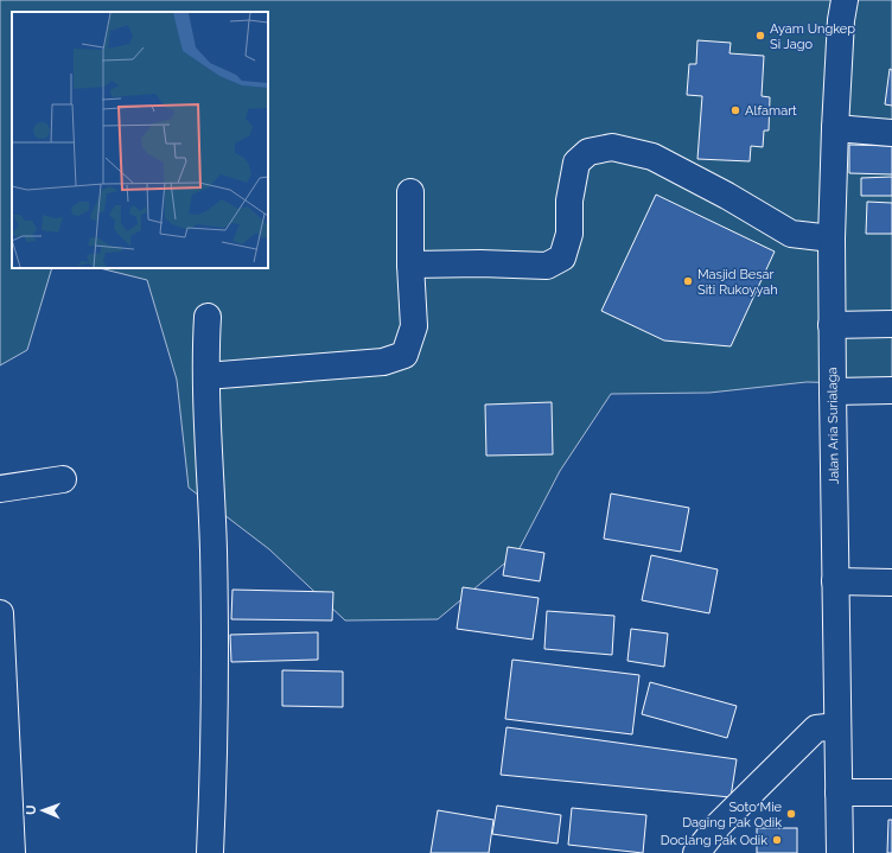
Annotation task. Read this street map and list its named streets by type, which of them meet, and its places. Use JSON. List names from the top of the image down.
{
  "streets": {
    "street": ["Jalan Aria Surialaga"]
  },
  "places": [
    "Ayam Ungkep Si Jago",
    "Alfamart",
    "Masjid Besar Siti Rukoyyah",
    "Soto Mie Daging Pak Odik",
    "Doclang Pak Odik"
  ],
  "north": "left"
}
